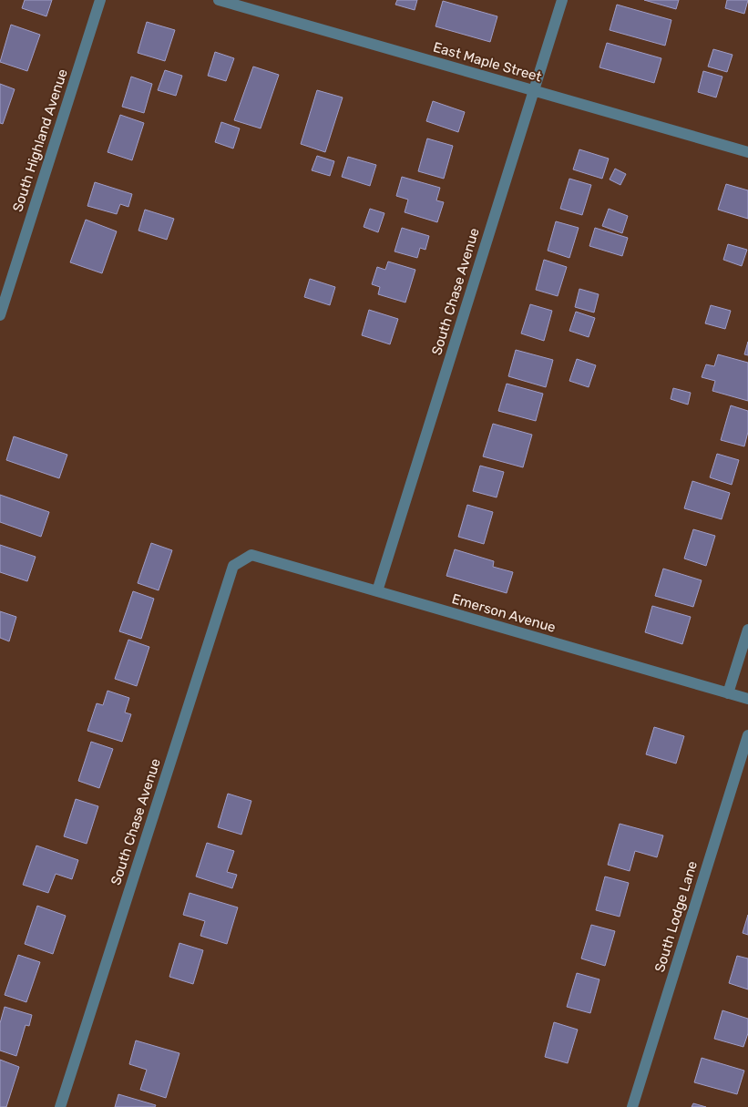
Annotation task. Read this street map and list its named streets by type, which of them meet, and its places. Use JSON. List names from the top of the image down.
{
  "streets": {
    "street": [
      "East Maple Street",
      "South Highland Avenue",
      "South Chase Avenue",
      "Emerson Avenue",
      "South Lodge Lane"
    ]
  },
  "crossings": [
    ["East Maple Street", "South Chase Avenue"],
    ["South Chase Avenue", "Emerson Avenue"]
  ]
}
